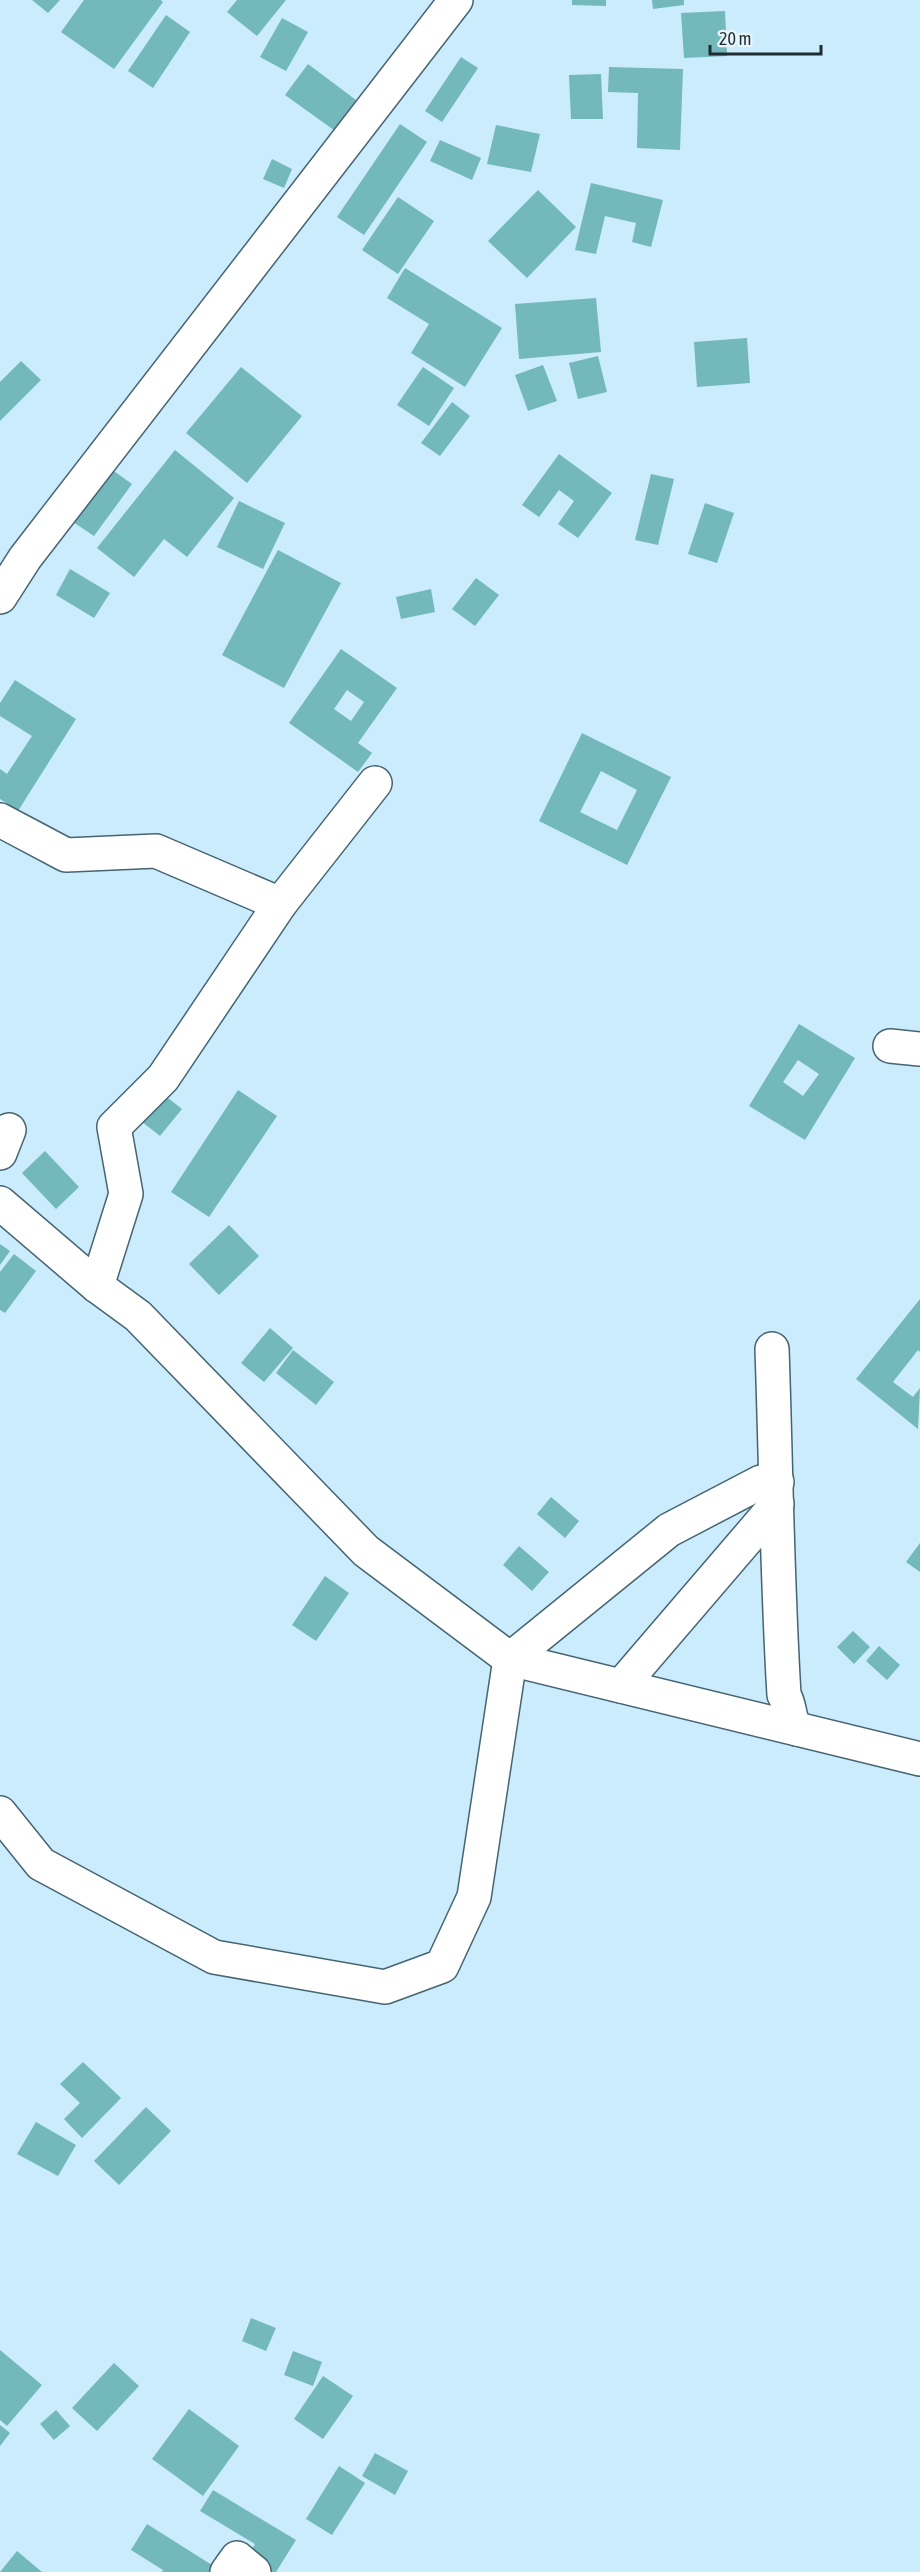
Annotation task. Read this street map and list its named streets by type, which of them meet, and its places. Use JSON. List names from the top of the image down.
{
  "scale_bar": "20 m"
}
